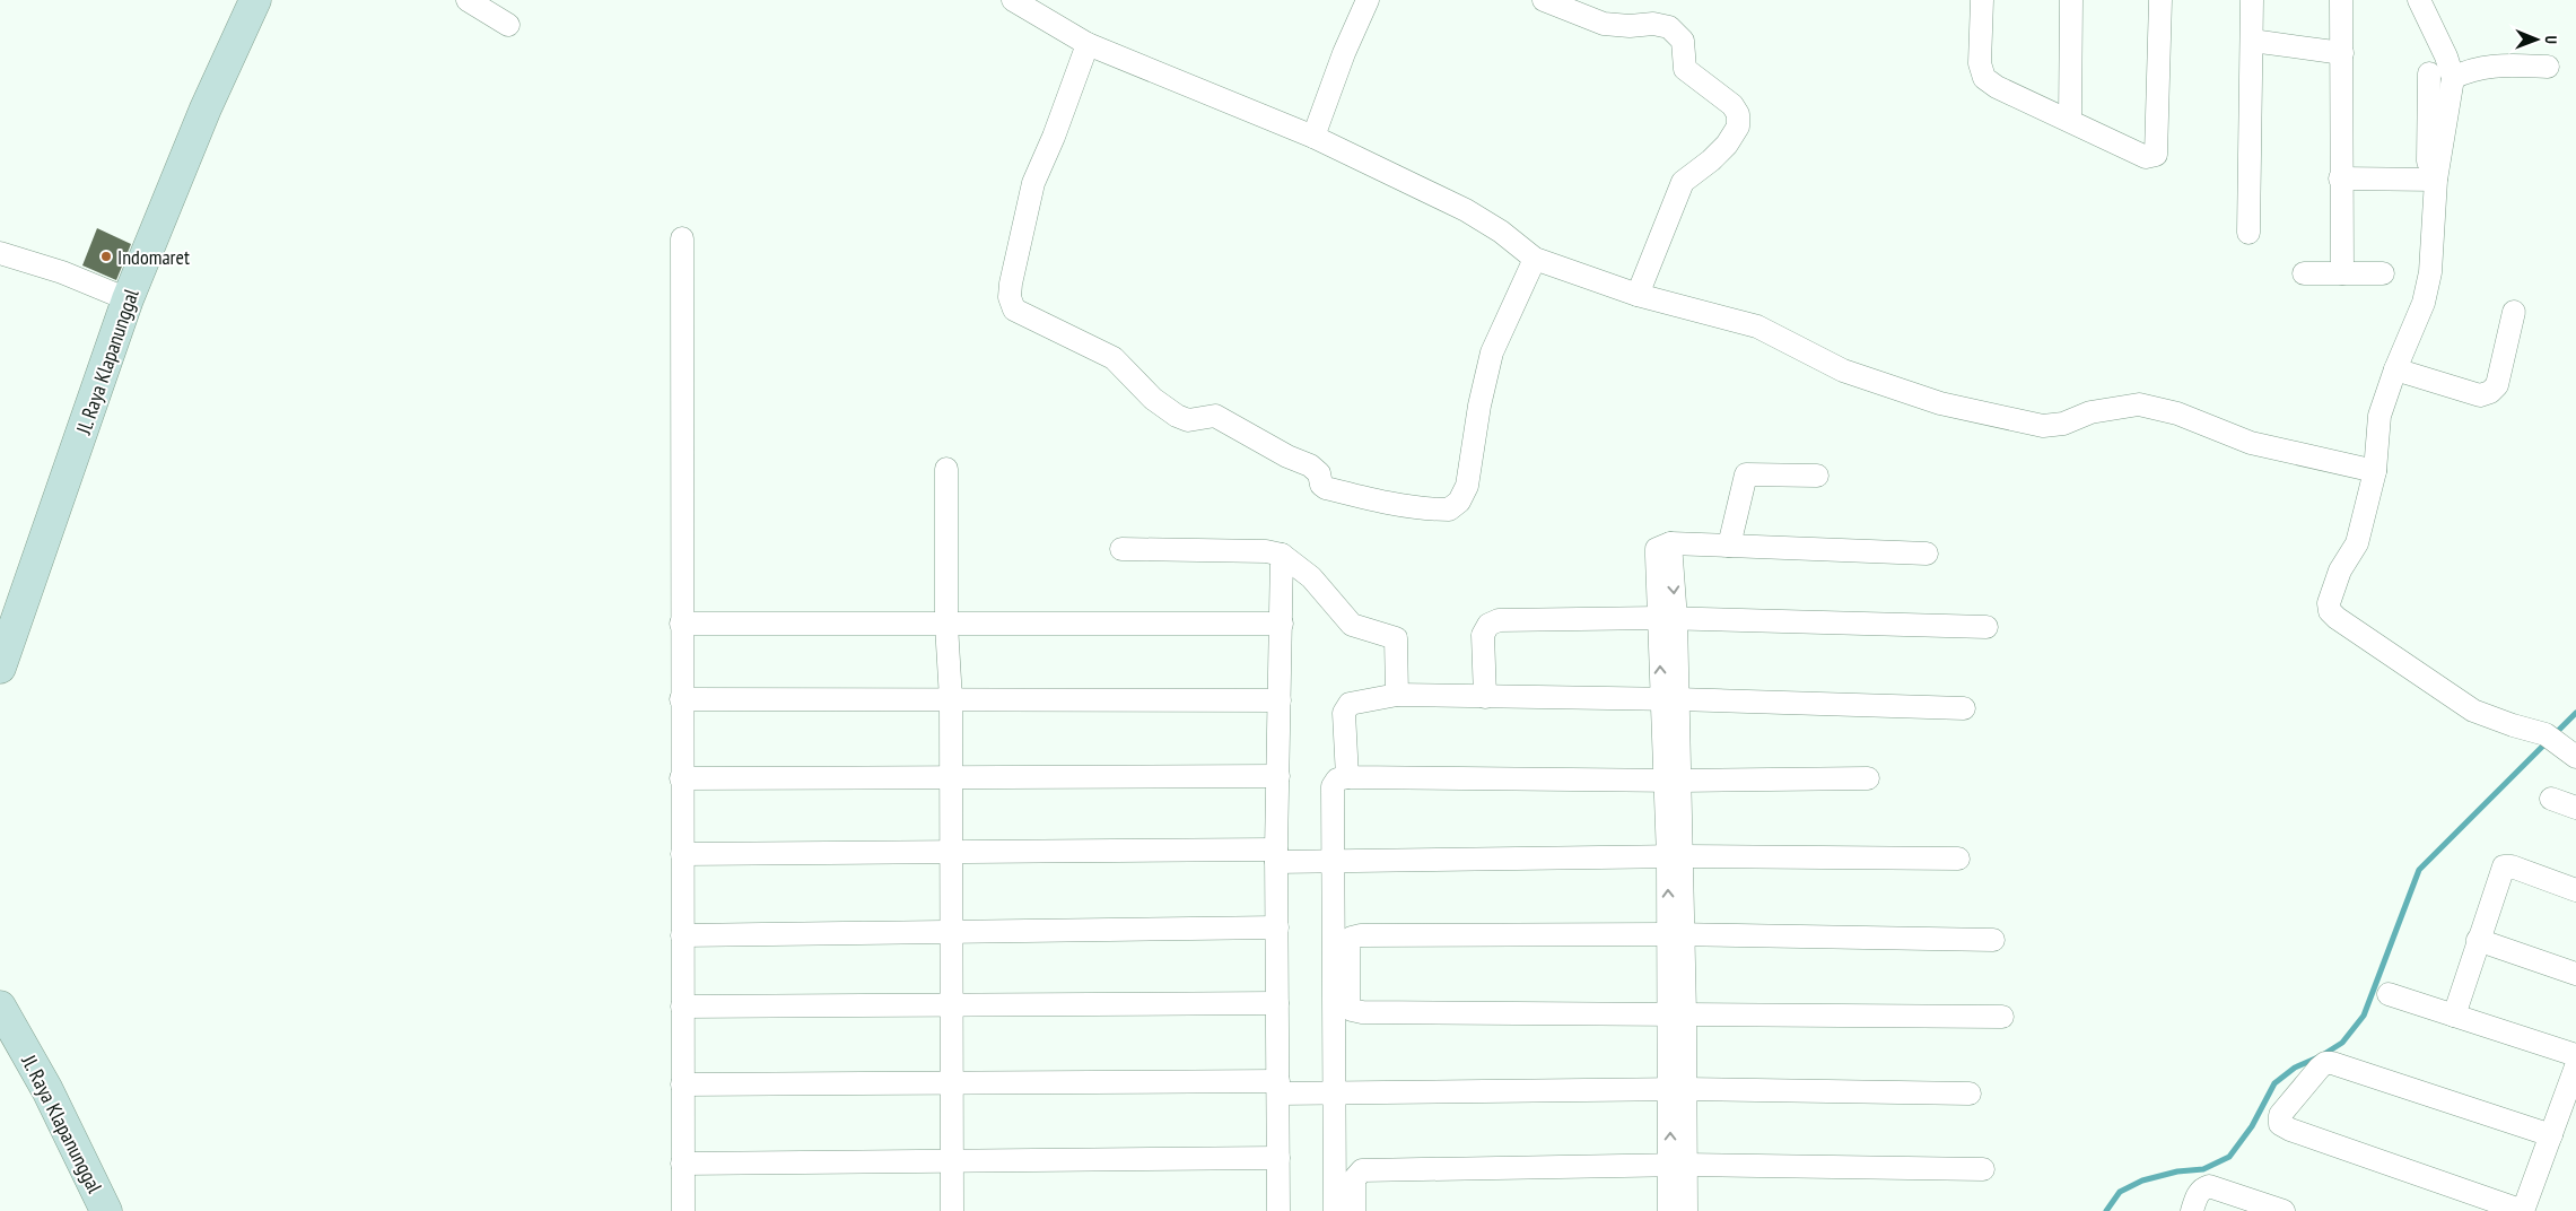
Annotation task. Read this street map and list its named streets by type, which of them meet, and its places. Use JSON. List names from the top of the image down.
{
  "streets": {
    "street": ["Jl. Raya Klapanunggal"]
  },
  "places": ["Indomaret"],
  "north": "right"
}
